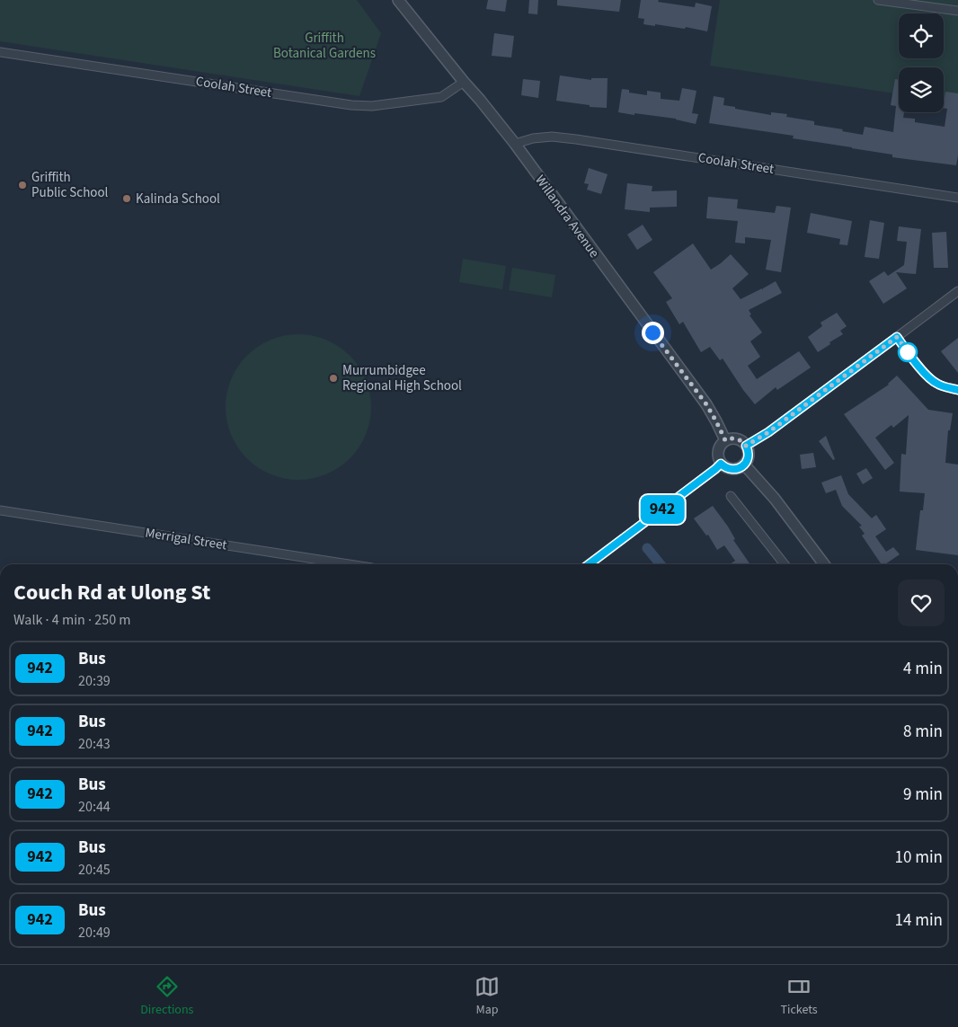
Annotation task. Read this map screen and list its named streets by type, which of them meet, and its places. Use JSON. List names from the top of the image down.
{
  "streets": {
    "street": ["Coolah Street", "Willandra Avenue", "Merrigal Street"]
  },
  "crossings": [
    ["Coolah Street", "Willandra Avenue"]
  ],
  "parks": ["Griffith Botanical Gardens"],
  "places": ["Griffith Public School", "Kalinda School", "Murrumbidgee Regional High School"],
  "lines": ["bus line 942"],
  "page": {
    "on_map": "942",
    "heading": ["Couch Rd at Ulong St", "Walk · 4 min · 250 m"],
    "list": [
      {
        "mark": "942",
        "name": "Bus",
        "note": "20:39",
        "value": "4 min"
      },
      {
        "mark": "942",
        "name": "Bus",
        "note": "20:43",
        "value": "8 min"
      },
      {
        "mark": "942",
        "name": "Bus",
        "note": "20:44",
        "value": "9 min"
      },
      {
        "mark": "942",
        "name": "Bus",
        "note": "20:45",
        "value": "10 min"
      },
      {
        "mark": "942",
        "name": "Bus",
        "note": "20:49",
        "value": "14 min"
      }
    ],
    "tabs": ["Directions", "Map", "Tickets"]
  }
}
